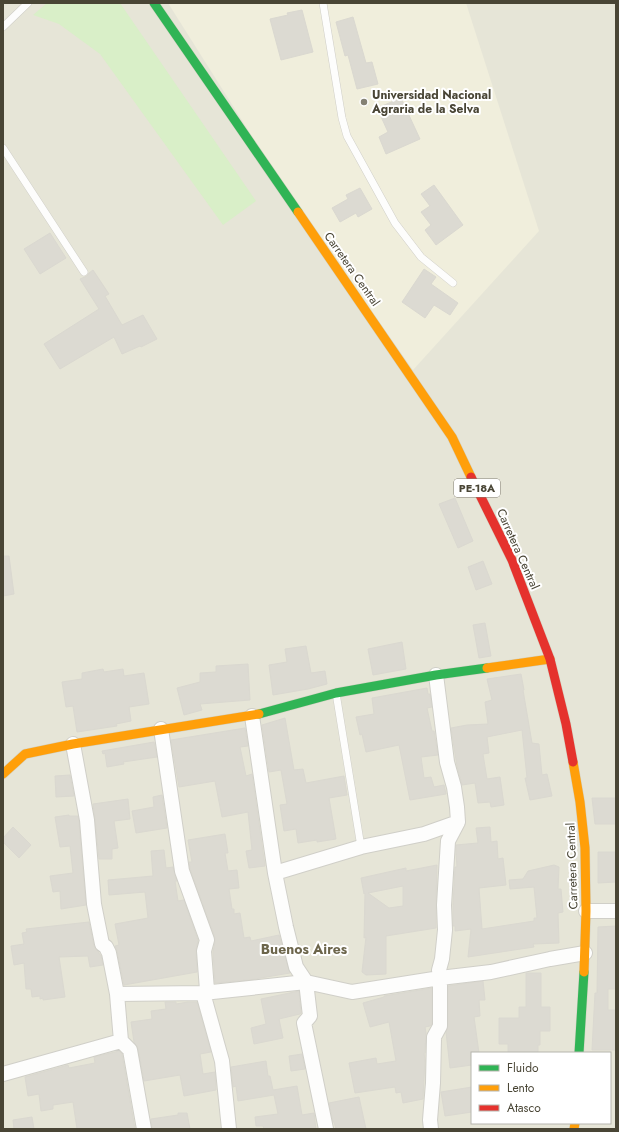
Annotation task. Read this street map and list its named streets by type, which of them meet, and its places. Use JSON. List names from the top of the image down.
{
  "streets": {
    "main road": ["Carretera Central", "PE-18A"]
  },
  "districts": ["Buenos Aires"],
  "places": ["Universidad Nacional Agraria de la Selva"],
  "legend": ["Fluido", "Lento", "Atasco"]
}
